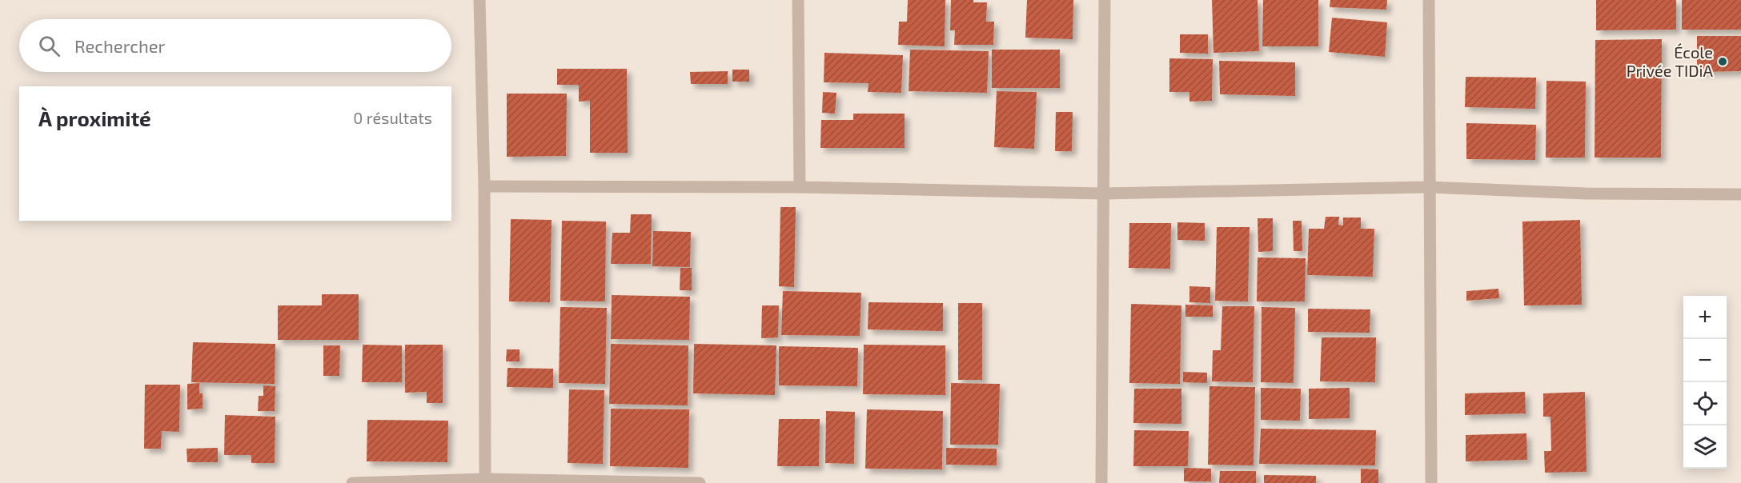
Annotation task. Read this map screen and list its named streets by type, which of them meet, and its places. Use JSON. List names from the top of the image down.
{
  "places": ["École Privée TIDiA"],
  "page": {
    "search": "Rechercher",
    "heading": ["À proximité", "0 résultats"],
    "map_buttons": ["+", "−"]
  }
}
